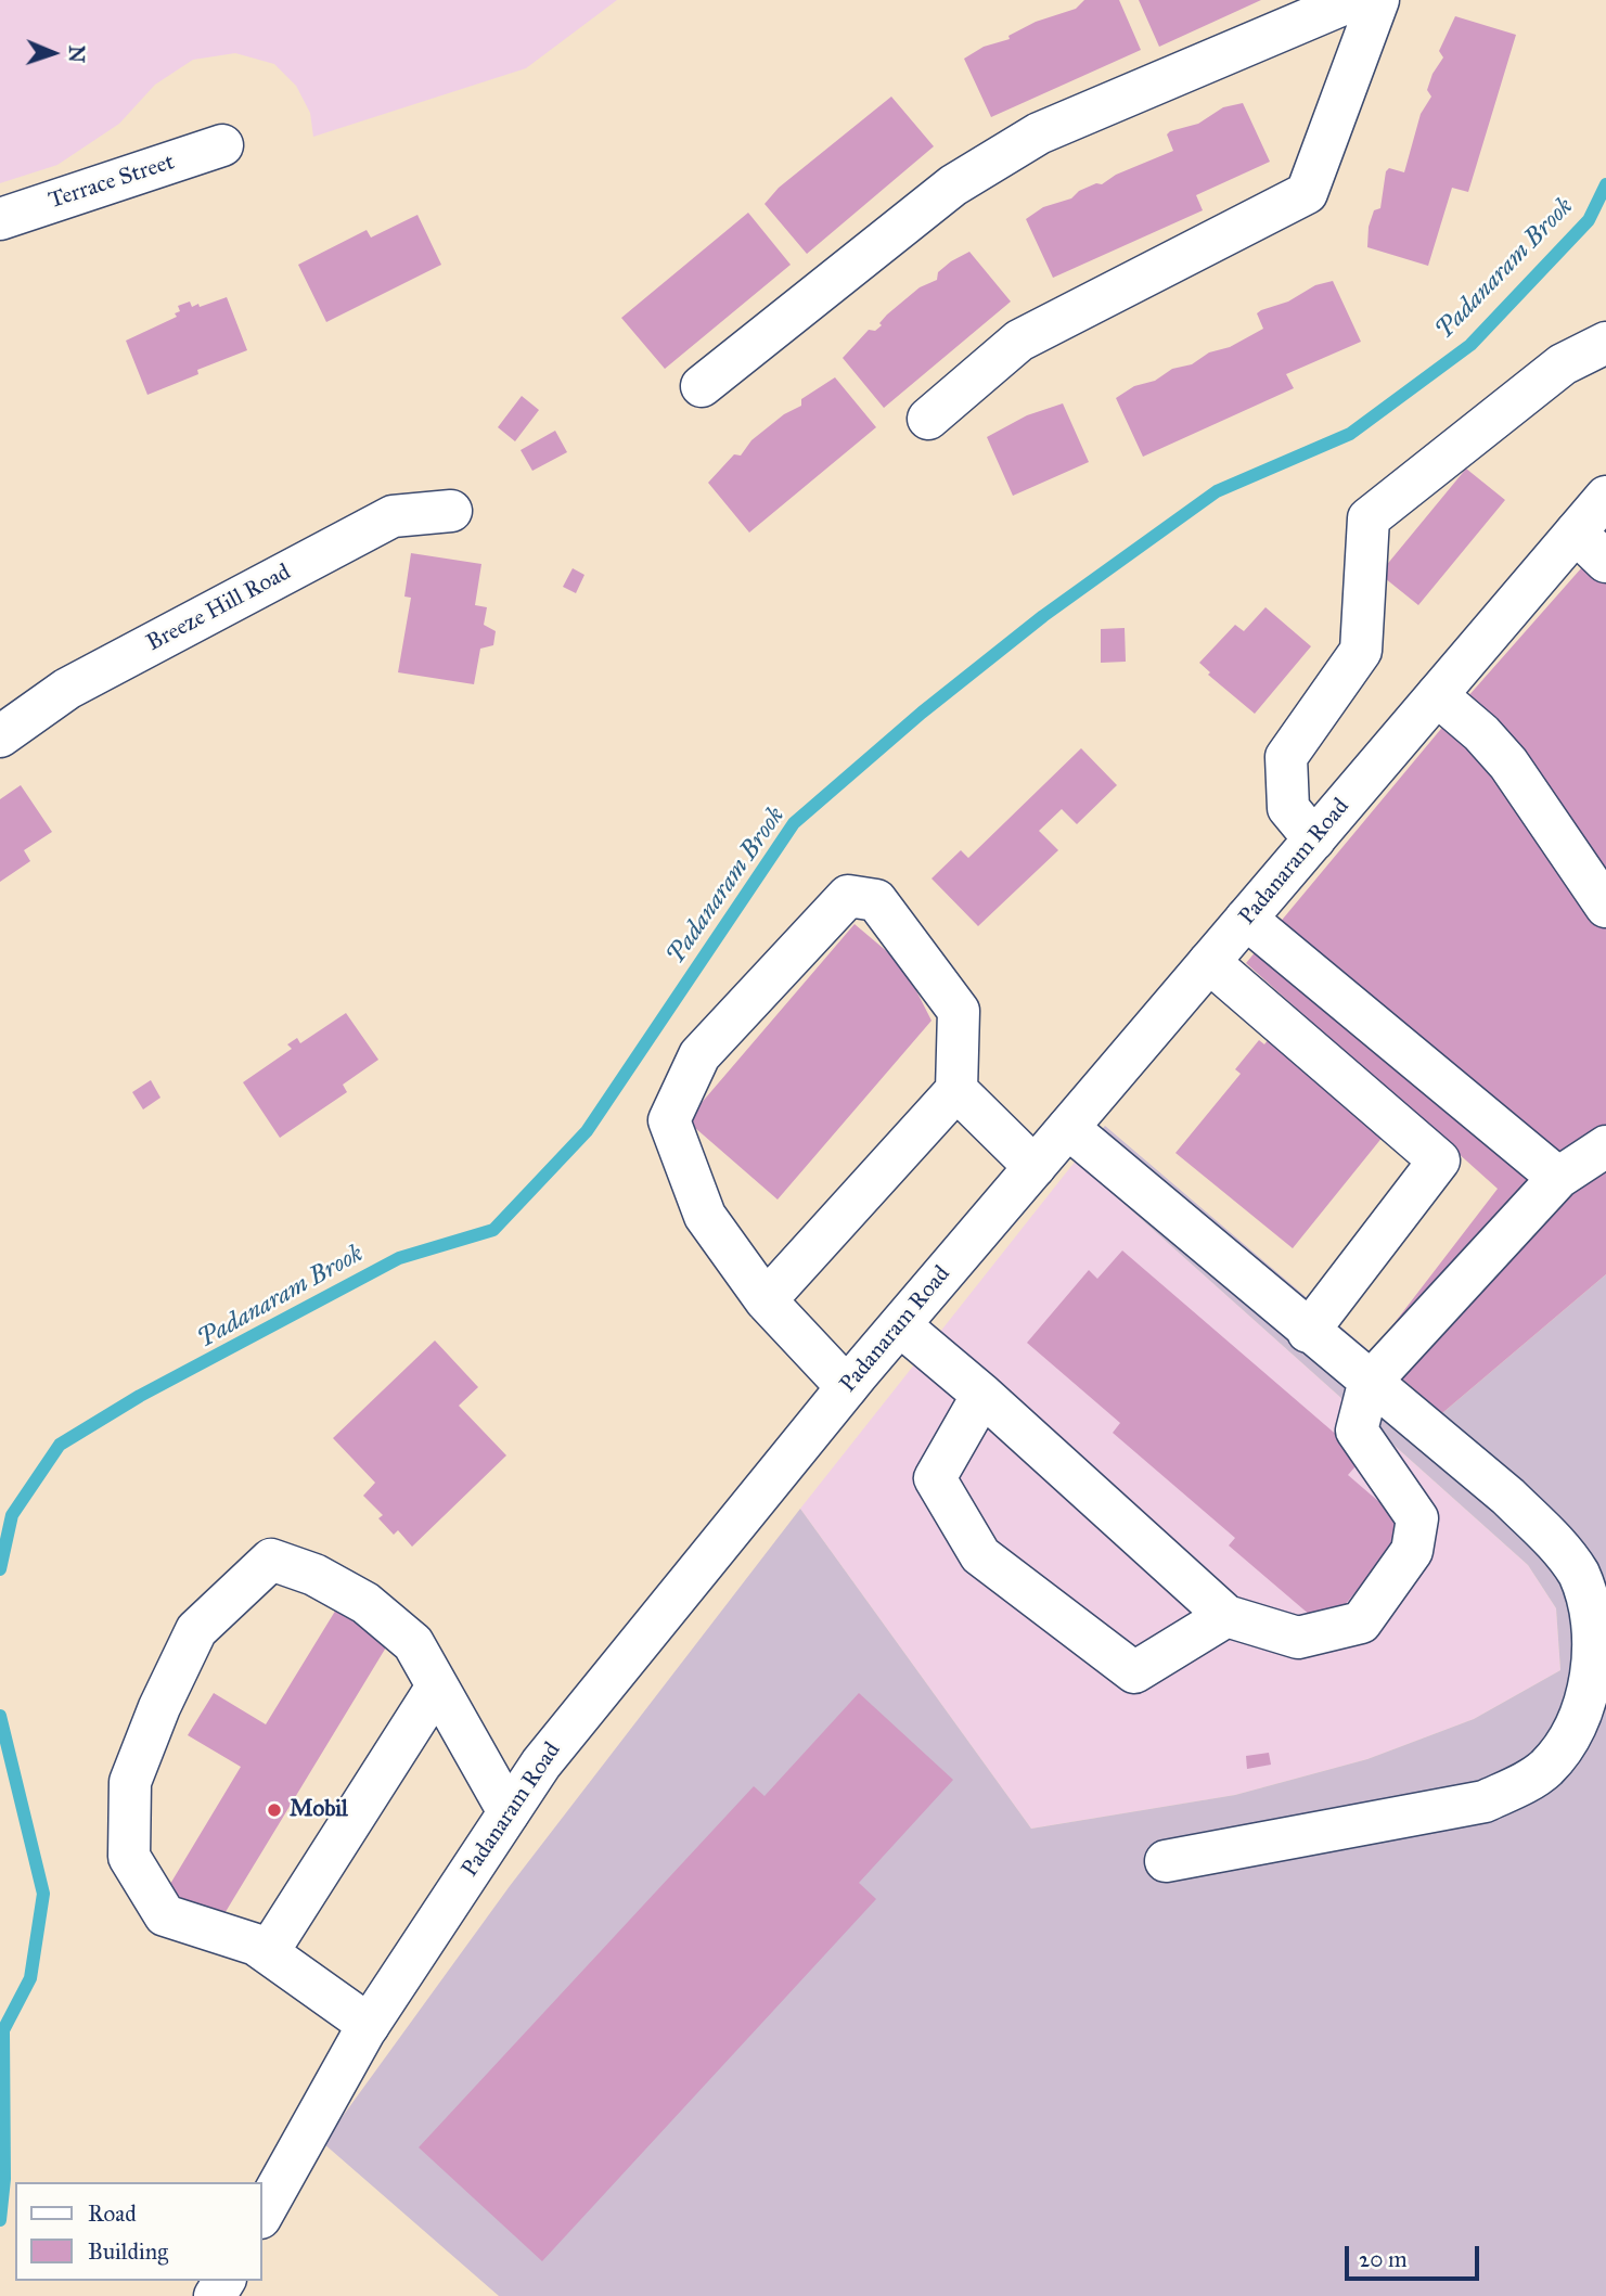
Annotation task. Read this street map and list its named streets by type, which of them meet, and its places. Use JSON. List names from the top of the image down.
{
  "streets": {
    "main road": ["Terrace Street", "Breeze Hill Road", "Padanaram Road"]
  },
  "water": ["Padanaram Brook"],
  "places": ["Mobil"],
  "legend": ["Road", "Building"],
  "scale_bar": "20 m",
  "north": "right"
}
